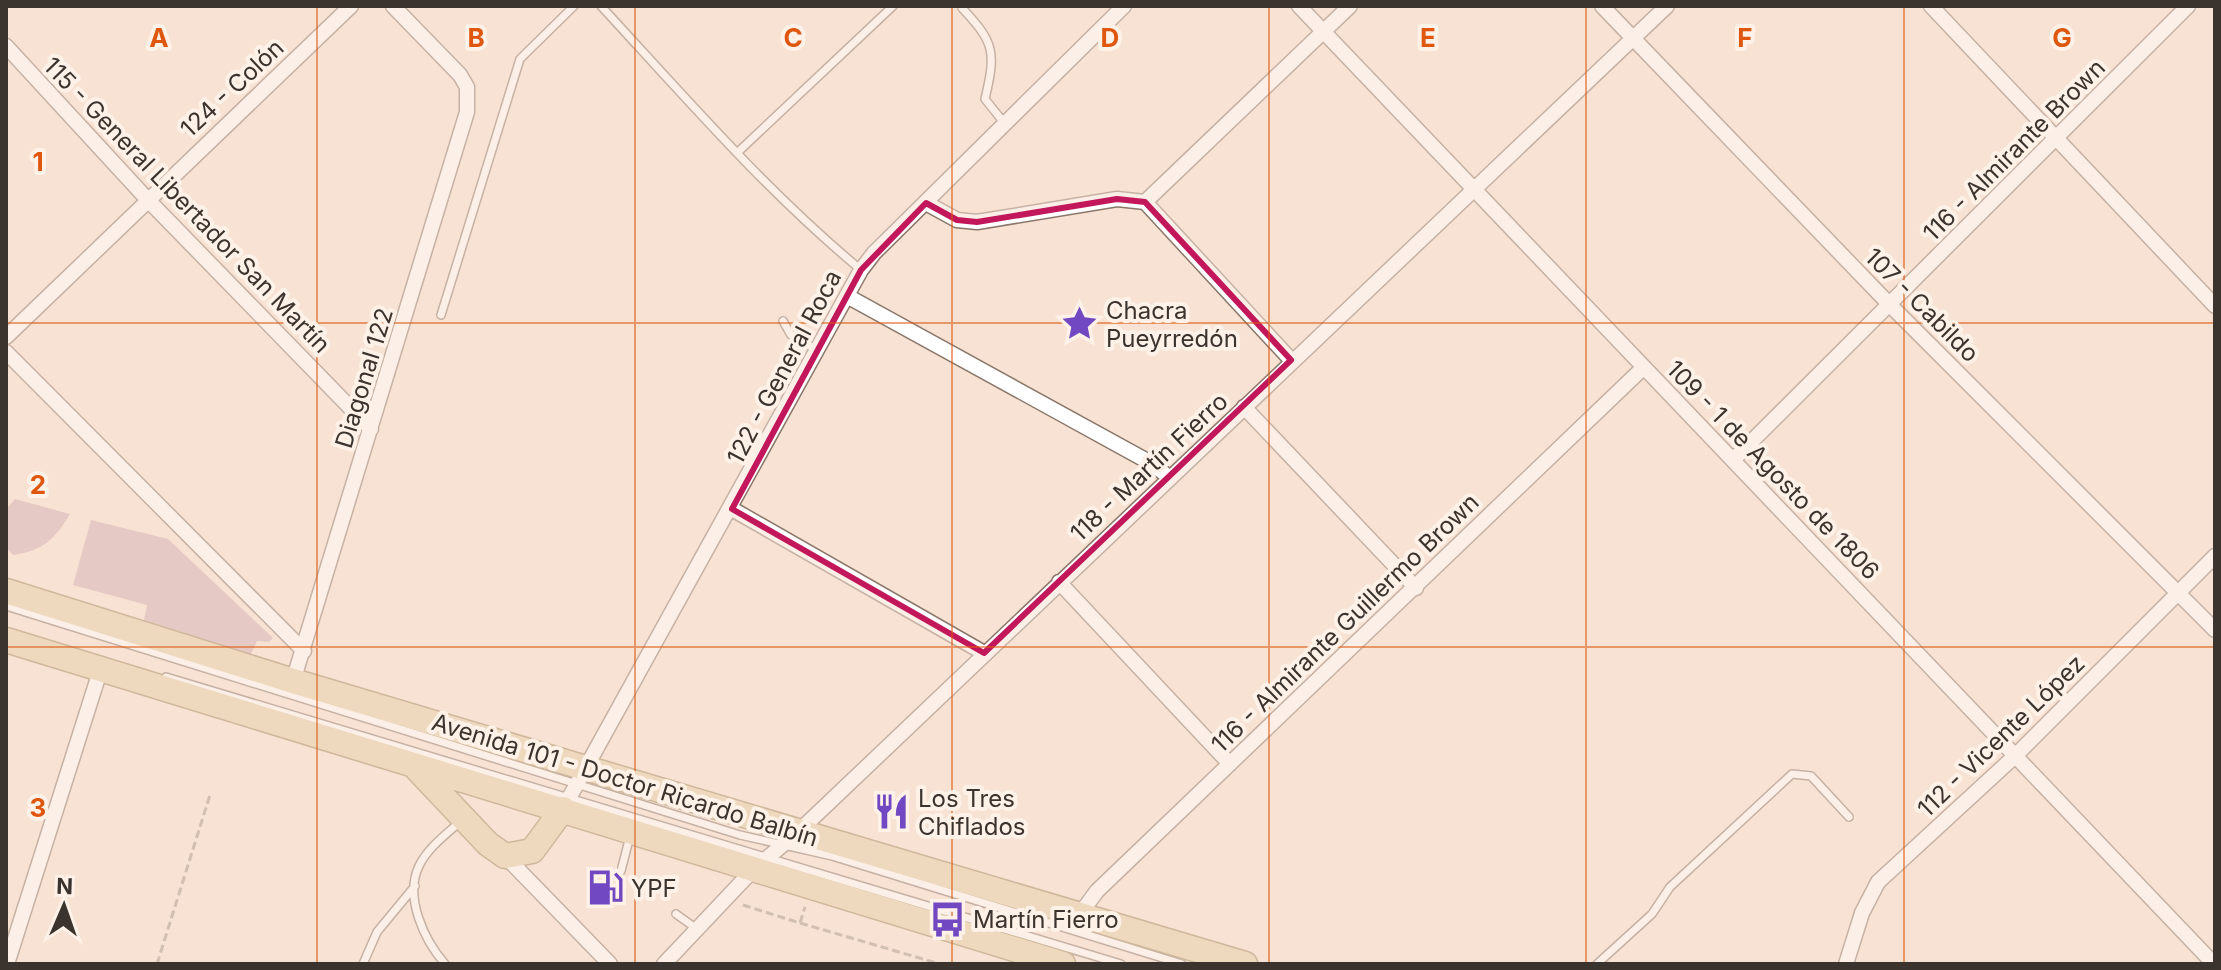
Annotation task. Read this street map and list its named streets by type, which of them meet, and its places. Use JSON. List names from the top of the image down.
{
  "streets": {
    "main road": ["Avenida 101 - Doctor Ricardo Balbín"],
    "street": [
      "124 - Colón",
      "116 - Almirante Brown",
      "115 - General Libertador San Martín",
      "107 - Cabildo",
      "122 - General Roca",
      "Diagonal 122",
      "118 - Martín Fierro",
      "109 - 1 de Agosto de 1806",
      "116 - Almirante Guillermo Brown",
      "112 - Vicente López"
    ]
  },
  "crossings": [
    ["124 - Colón", "115 - General Libertador San Martín"],
    ["116 - Almirante Brown", "107 - Cabildo"],
    ["116 - Almirante Brown", "109 - 1 de Agosto de 1806"],
    ["115 - General Libertador San Martín", "Diagonal 122"],
    ["107 - Cabildo", "118 - Martín Fierro"],
    ["107 - Cabildo", "112 - Vicente López"],
    ["122 - General Roca", "Avenida 101 - Doctor Ricardo Balbín"],
    ["Diagonal 122", "Avenida 101 - Doctor Ricardo Balbín"],
    ["118 - Martín Fierro", "109 - 1 de Agosto de 1806"],
    ["118 - Martín Fierro", "Avenida 101 - Doctor Ricardo Balbín"],
    ["109 - 1 de Agosto de 1806", "116 - Almirante Guillermo Brown"],
    ["109 - 1 de Agosto de 1806", "112 - Vicente López"],
    ["116 - Almirante Guillermo Brown", "Avenida 101 - Doctor Ricardo Balbín"]
  ],
  "places": {
    "place": ["Chacra Pueyrredón"],
    "restaurant": ["Los Tres Chiflados"],
    "fuel station": ["YPF"],
    "bus stop": ["Martín Fierro"]
  },
  "north": "top",
  "grid": {
    "columns": [
      "A",
      "B",
      "C",
      "D",
      "E",
      "F",
      "G"
    ],
    "rows": ["1", "2", "3"]
  }
}
